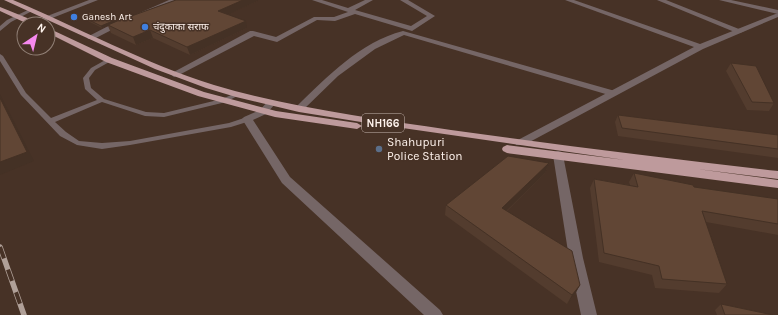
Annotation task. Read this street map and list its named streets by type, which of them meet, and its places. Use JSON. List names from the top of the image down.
{
  "streets": {
    "highway": ["NH166"]
  },
  "places": ["Ganesh Art", "चंदुकाका सराफ", "Shahupuri Police Station"],
  "north": "top right"
}
